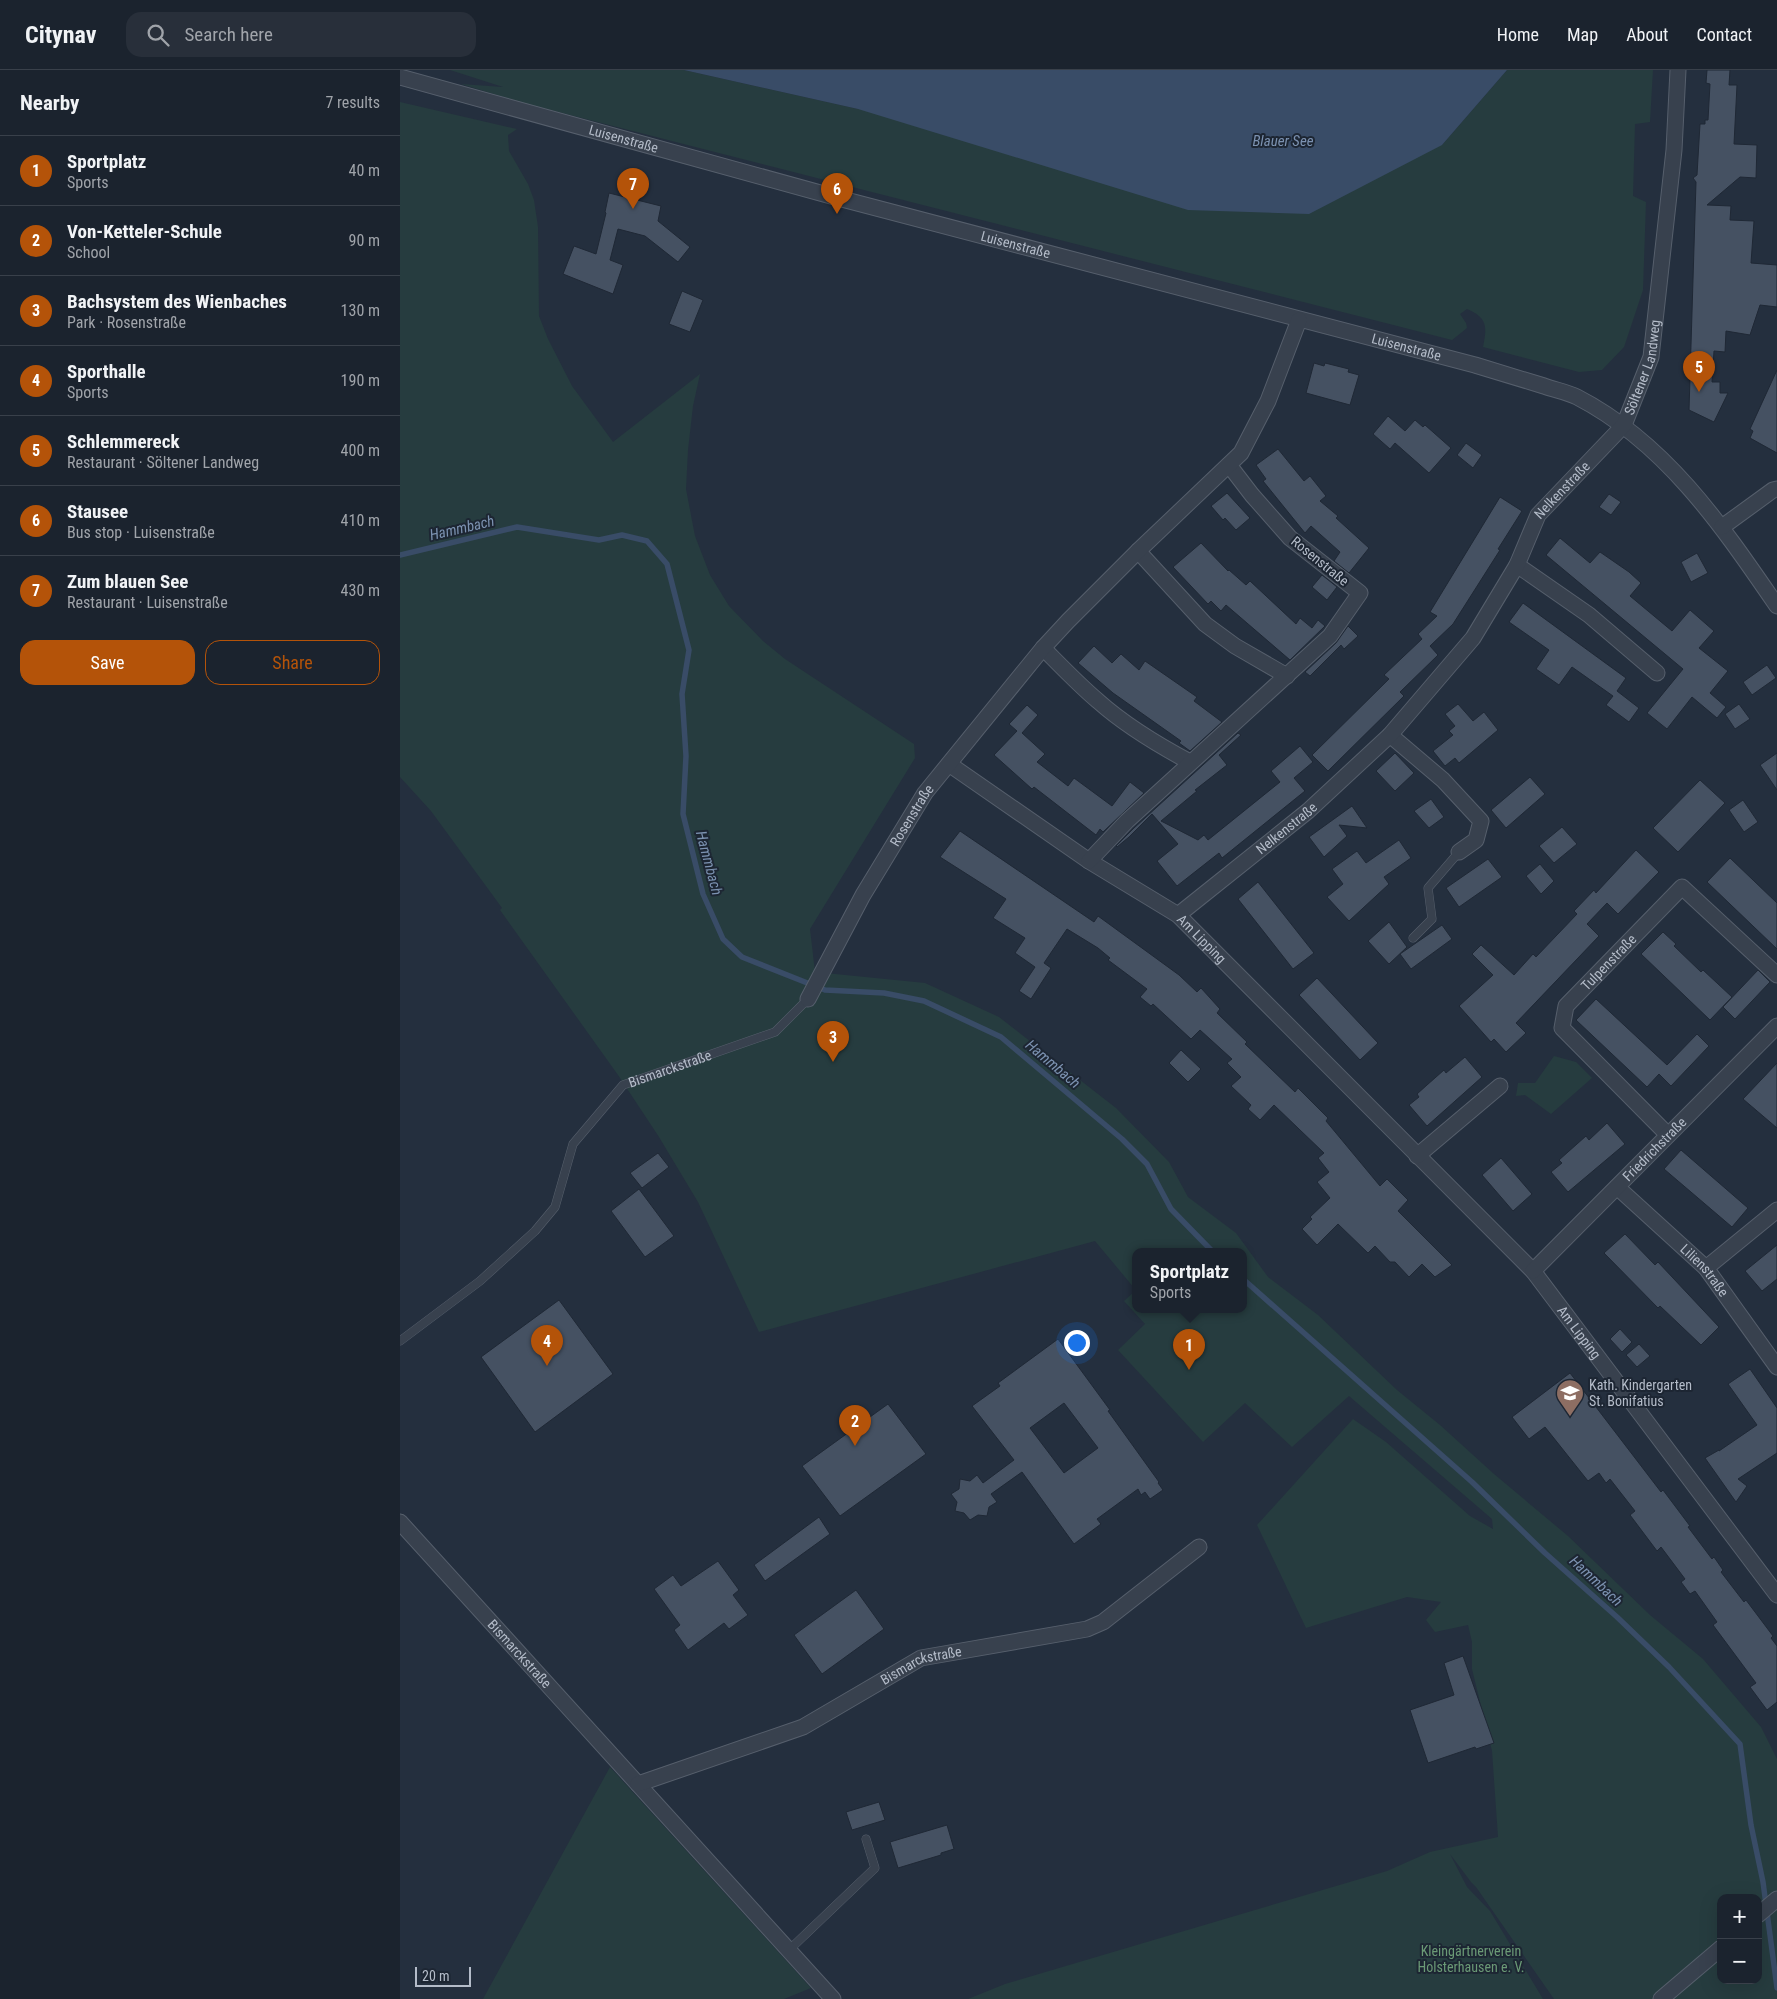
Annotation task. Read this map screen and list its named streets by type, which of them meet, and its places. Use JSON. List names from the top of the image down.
{
  "streets": {
    "street": [
      "Luisenstraße",
      "Söltener Landweg",
      "Nelkenstraße",
      "Rosenstraße",
      "Am Lipping",
      "Tulpenstraße",
      "Bismarckstraße",
      "Friedrichstraße",
      "Lilienstraße"
    ]
  },
  "crossings": [
    ["Luisenstraße", "Söltener Landweg"],
    ["Luisenstraße", "Nelkenstraße"],
    ["Luisenstraße", "Rosenstraße"],
    ["Söltener Landweg", "Nelkenstraße"],
    ["Nelkenstraße", "Am Lipping"],
    ["Rosenstraße", "Am Lipping"],
    ["Rosenstraße", "Bismarckstraße"],
    ["Am Lipping", "Friedrichstraße"],
    ["Tulpenstraße", "Friedrichstraße"],
    ["Friedrichstraße", "Lilienstraße"]
  ],
  "water": ["Blauer See", "Hammbach"],
  "parks": ["Kleingärtnerverein Holsterhausen e. V."],
  "places": {
    "school or university": ["Kath. Kindergarten St. Bonifatius"]
  },
  "scale_bar": "20 m",
  "page": {
    "header": "Citynav",
    "search": "Search here",
    "nav": [
      "Home",
      "Map",
      "About",
      "Contact"
    ],
    "heading": ["Nearby", "7 results"],
    "list": [
      {
        "mark": "1",
        "name": "Sportplatz",
        "note": "Sports",
        "value": "40 m"
      },
      {
        "mark": "2",
        "name": "Von-Ketteler-Schule",
        "note": "School",
        "value": "90 m"
      },
      {
        "mark": "3",
        "name": "Bachsystem des Wienbaches",
        "note": "Park · Rosenstraße",
        "value": "130 m"
      },
      {
        "mark": "4",
        "name": "Sporthalle",
        "note": "Sports",
        "value": "190 m"
      },
      {
        "mark": "5",
        "name": "Schlemmereck",
        "note": "Restaurant · Söltener Landweg",
        "value": "400 m"
      },
      {
        "mark": "6",
        "name": "Stausee",
        "note": "Bus stop · Luisenstraße",
        "value": "410 m"
      },
      {
        "mark": "7",
        "name": "Zum blauen See",
        "note": "Restaurant · Luisenstraße",
        "value": "430 m"
      }
    ],
    "pins": [
      "7",
      "6",
      "5",
      "3",
      "4",
      "1",
      "2"
    ],
    "buttons": ["Save", "Share"],
    "popup": ["Sportplatz", "Sports"],
    "map_buttons": ["+", "−"],
    "scale": "20 m"
  }
}
